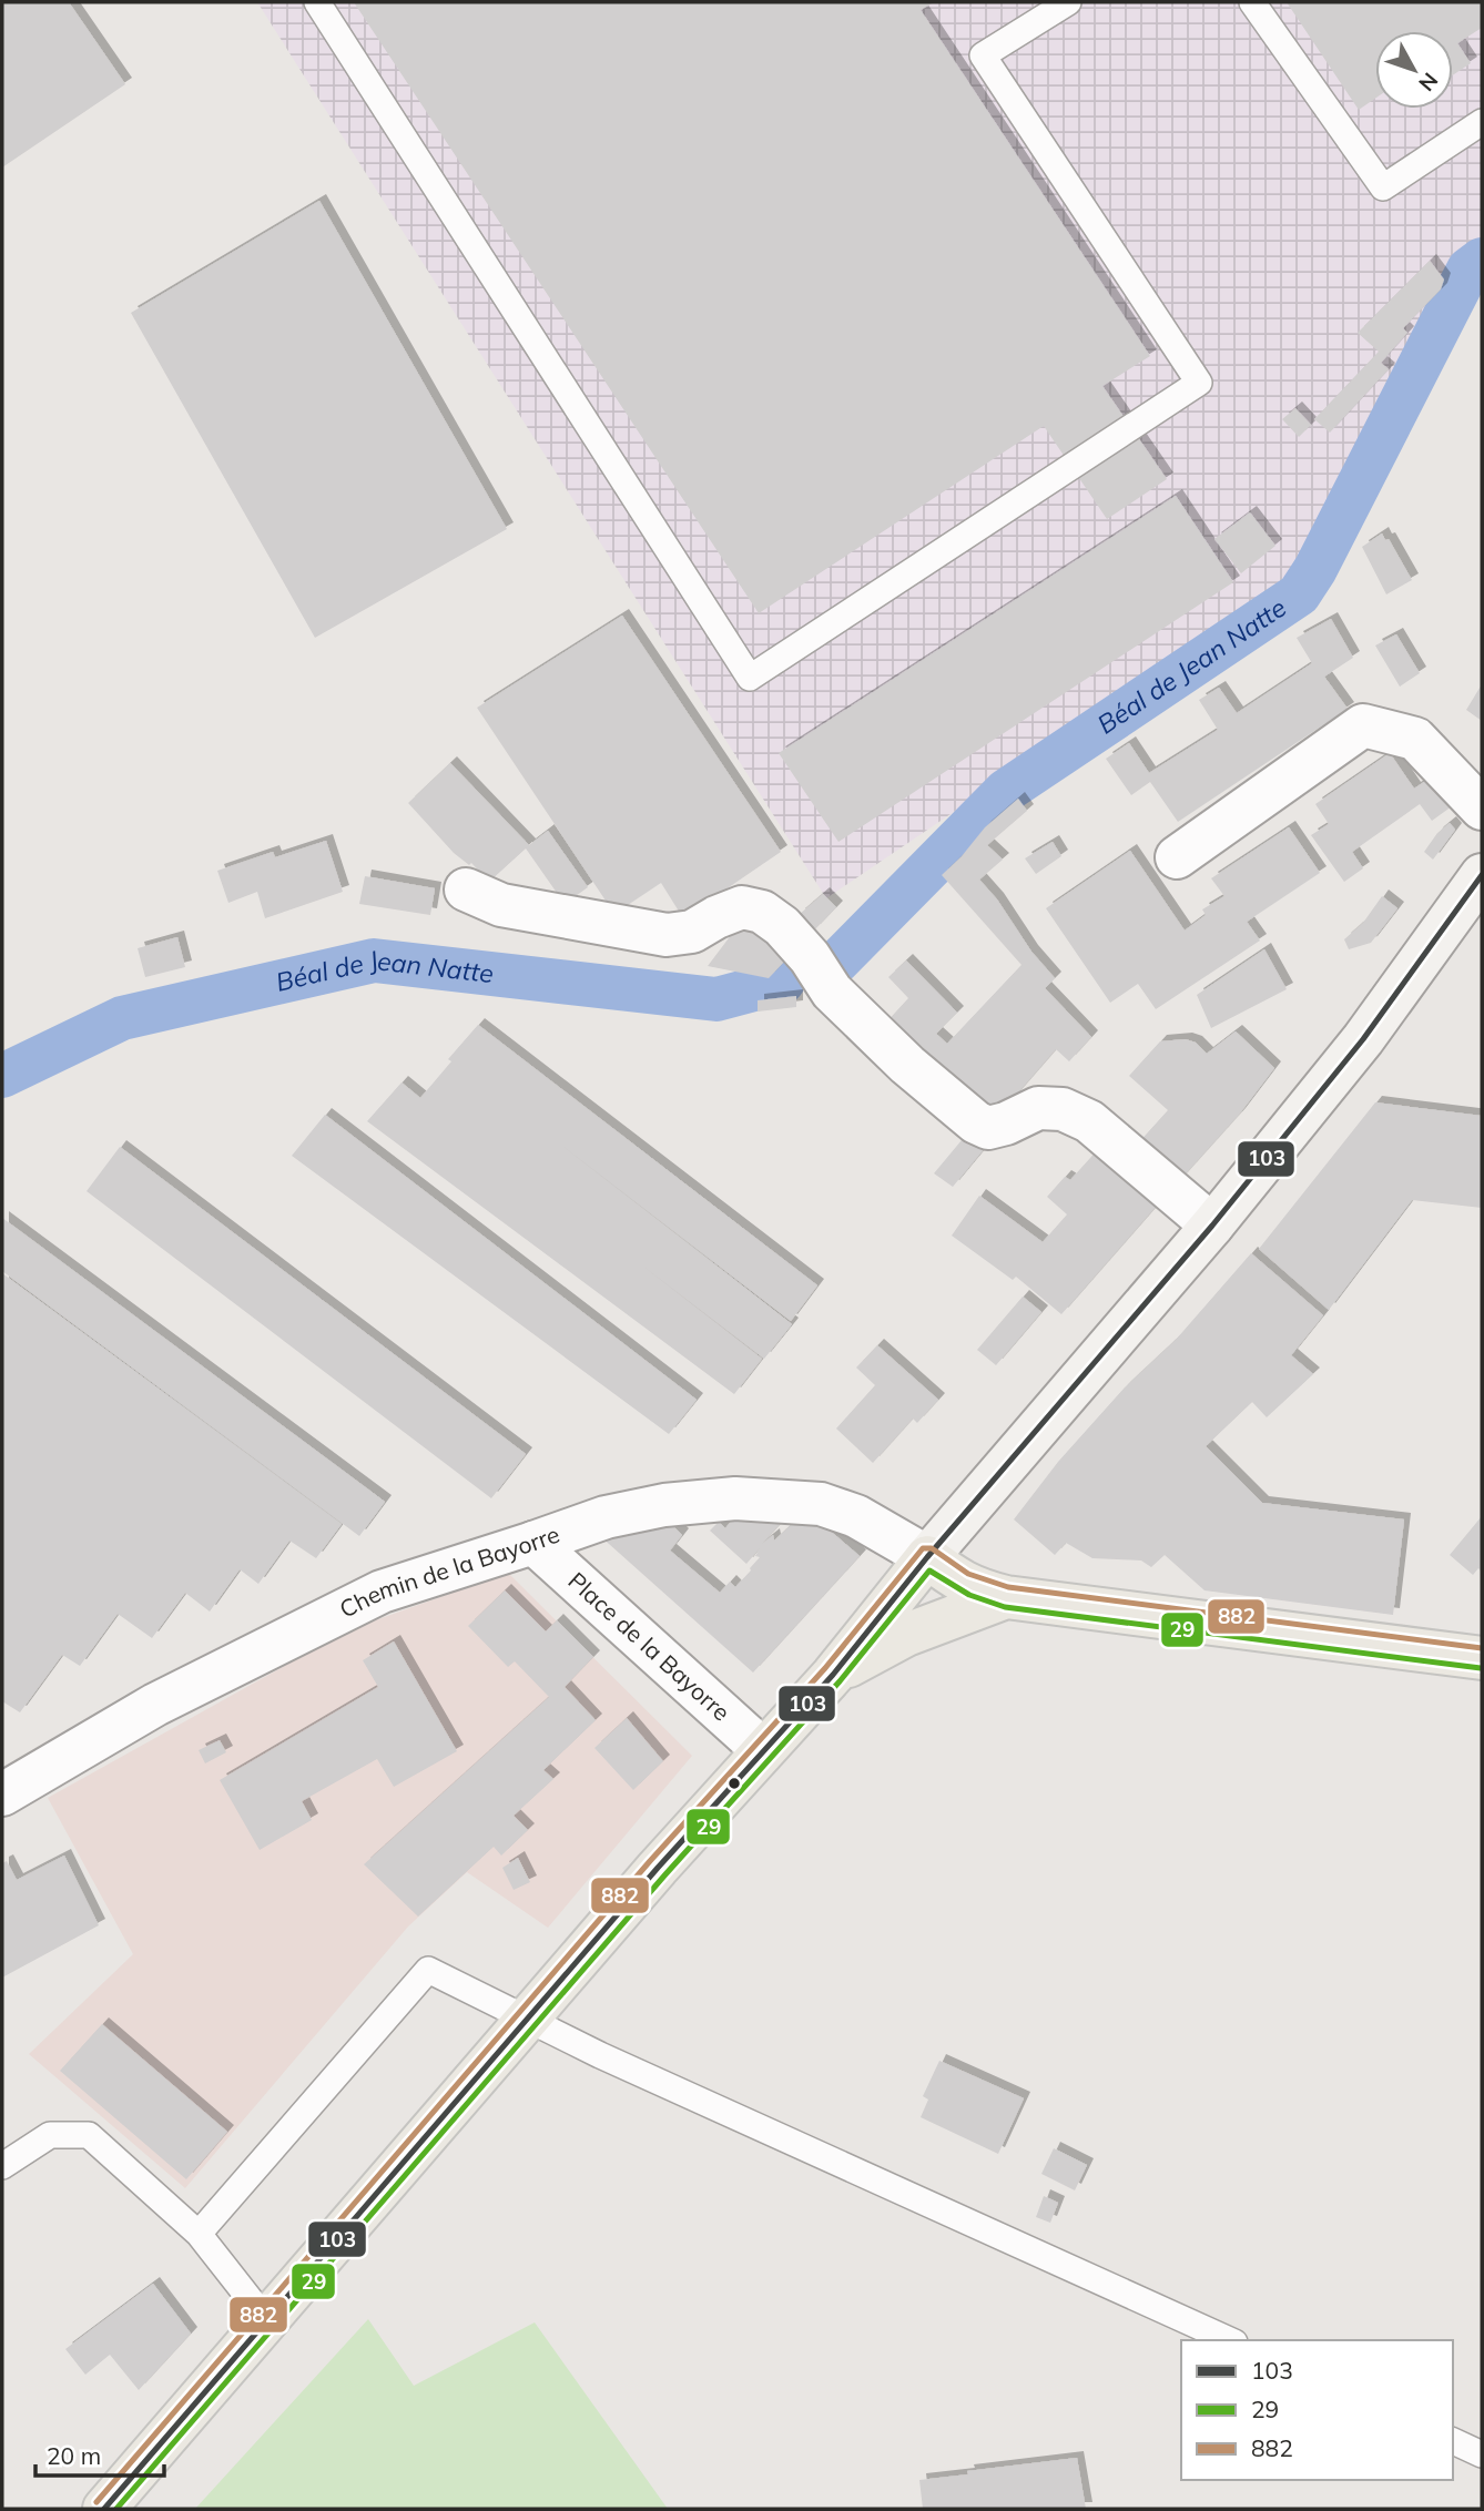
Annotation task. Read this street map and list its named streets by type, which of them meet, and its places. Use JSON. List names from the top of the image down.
{
  "streets": {
    "street": ["Chemin de la Bayorre", "Place de la Bayorre"]
  },
  "crossings": [
    ["Chemin de la Bayorre", "Place de la Bayorre"]
  ],
  "water": ["Béal de Jean Natte"],
  "lines": ["transit line 103", "transit line 882", "transit line 29"],
  "legend": ["103", "29", "882"],
  "scale_bar": "20 m",
  "north": "bottom right"
}
